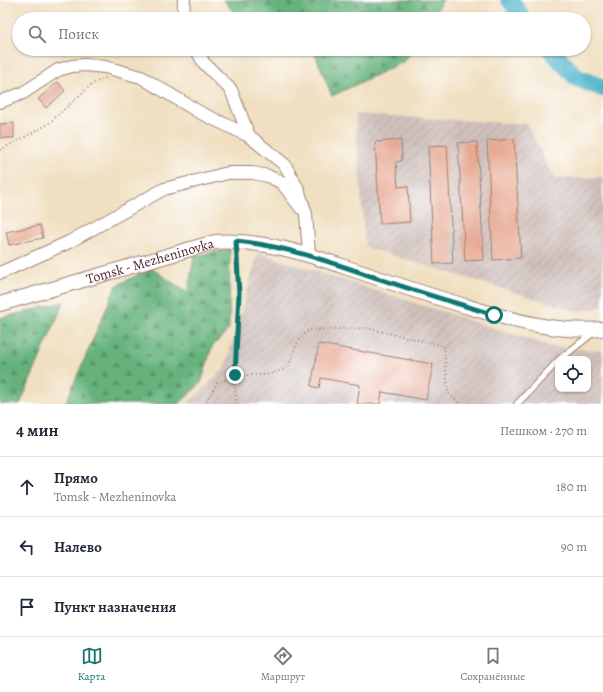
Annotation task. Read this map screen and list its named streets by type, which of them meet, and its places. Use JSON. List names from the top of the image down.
{
  "streets": {
    "street": ["Tomsk - Mezheninovka"]
  },
  "page": {
    "search": "Поиск",
    "heading": ["4 мин", "Пешком · 270 m"],
    "list": [
      ["Прямо", "Tomsk - Mezheninovka", "180 m"],
      ["Налево", "90 m"],
      "Пункт назначения"
    ],
    "nav": ["Карта", "Маршрут", "Сохранённые"]
  }
}
